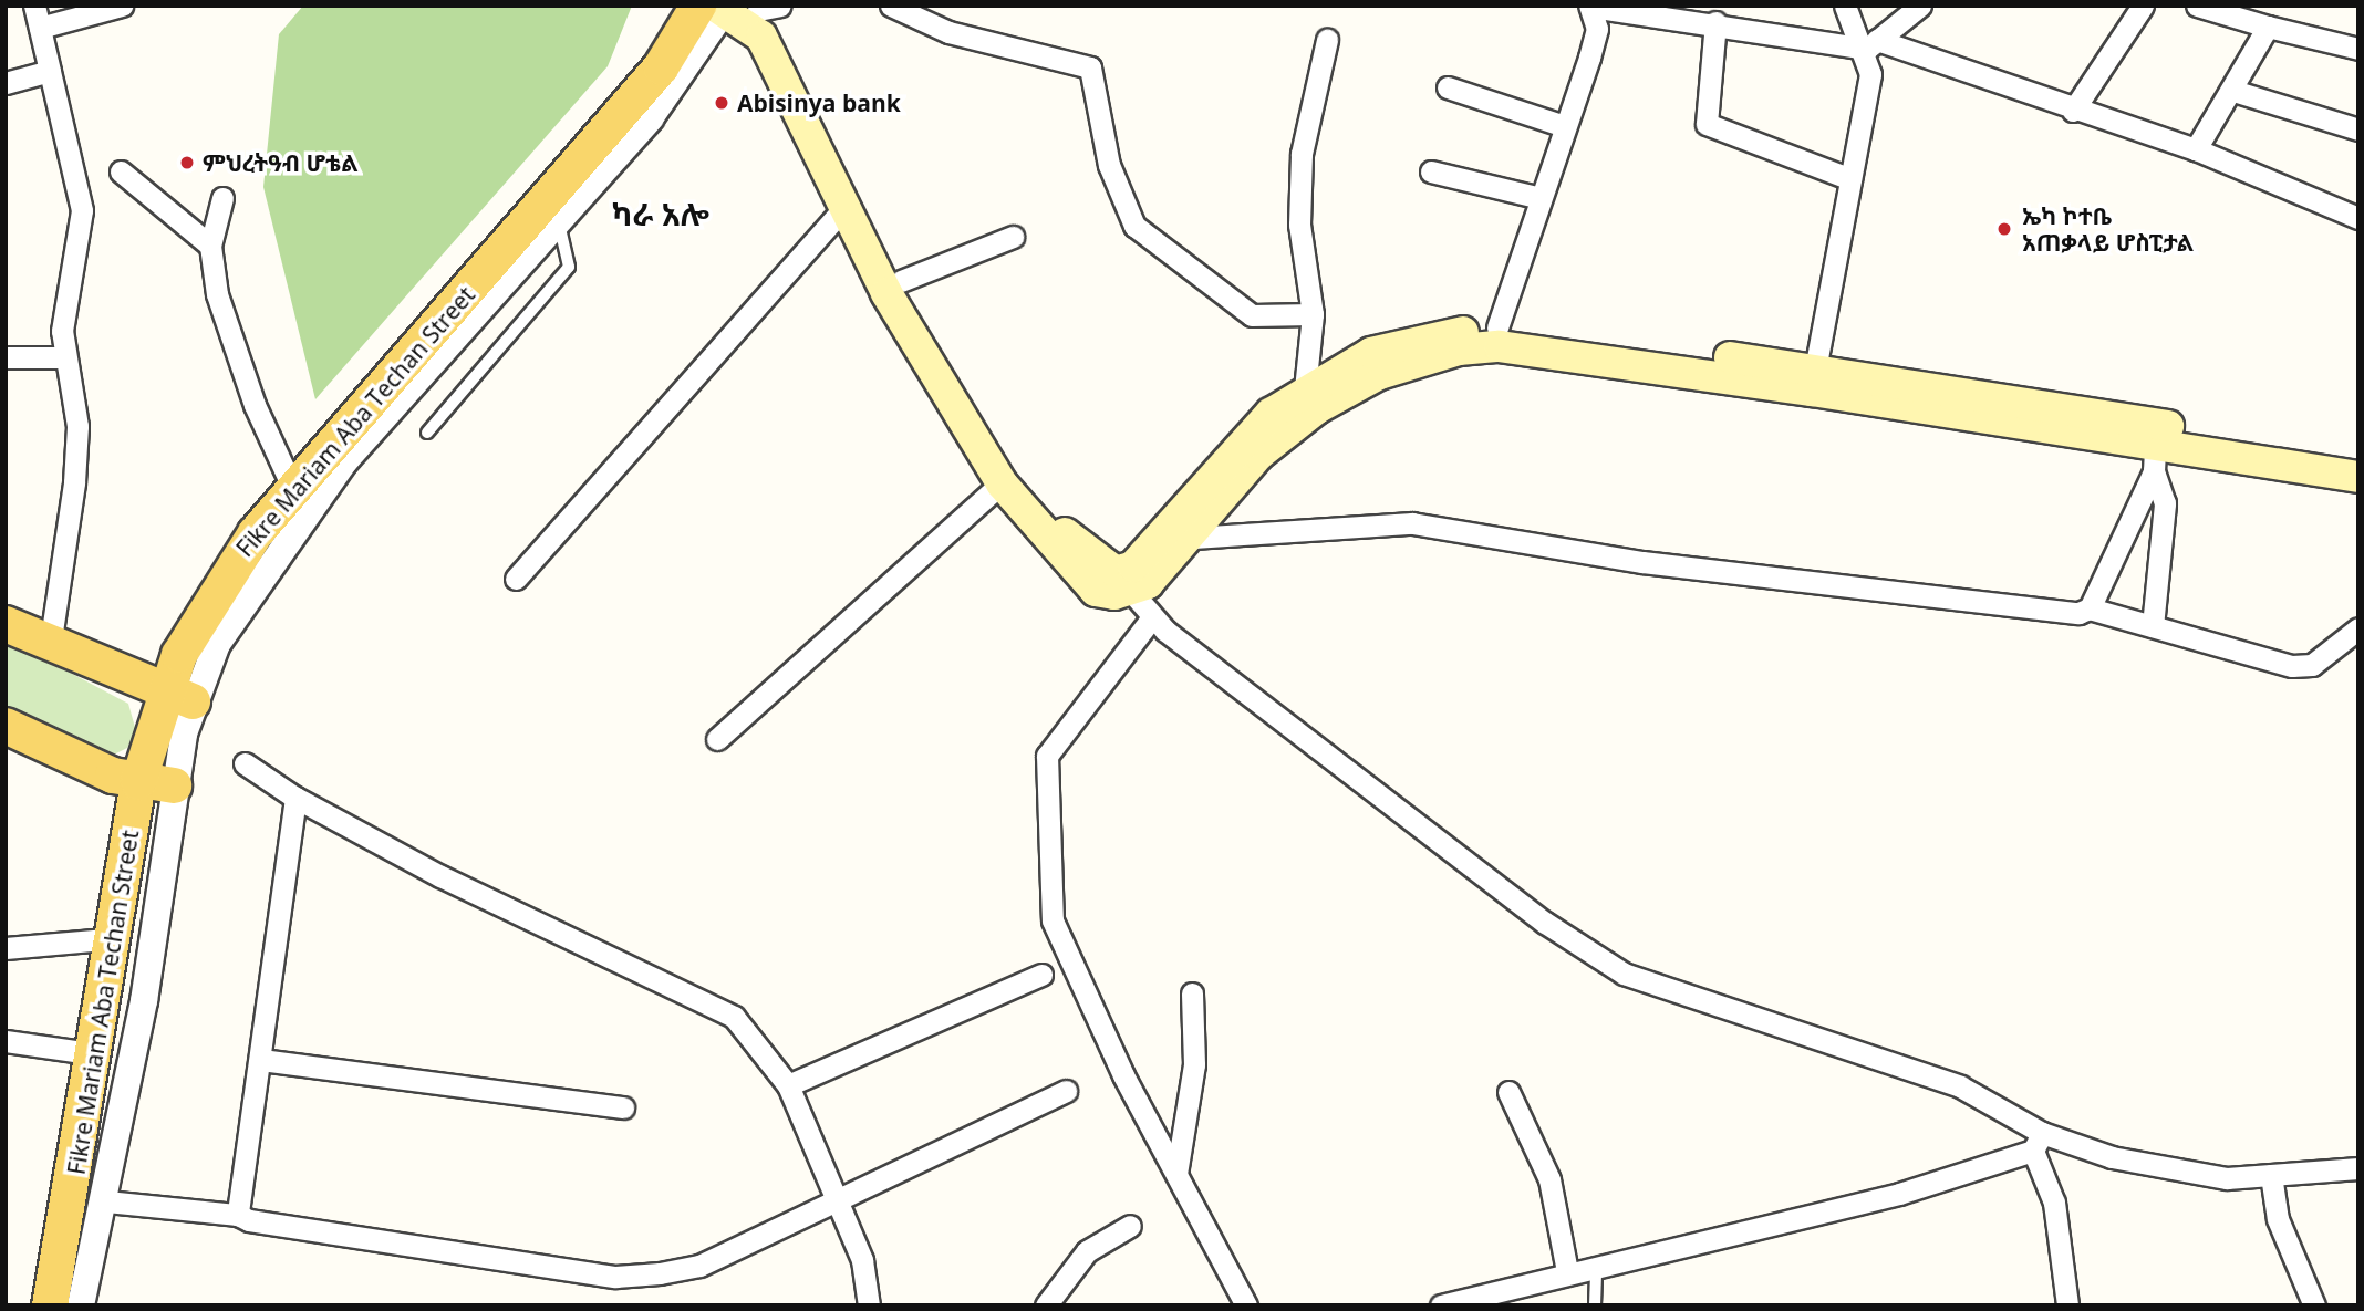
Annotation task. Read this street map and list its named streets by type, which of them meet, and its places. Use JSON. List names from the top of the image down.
{
  "streets": {
    "main road": ["Fikre Mariam Aba Techan Street"]
  },
  "districts": ["ካራ አሎ"],
  "places": ["Abisinya bank", "ምህረትዓብ ሆቴል", "ኤካ ኮተቤ አጠቃላይ ሆስፒታል"]
}
